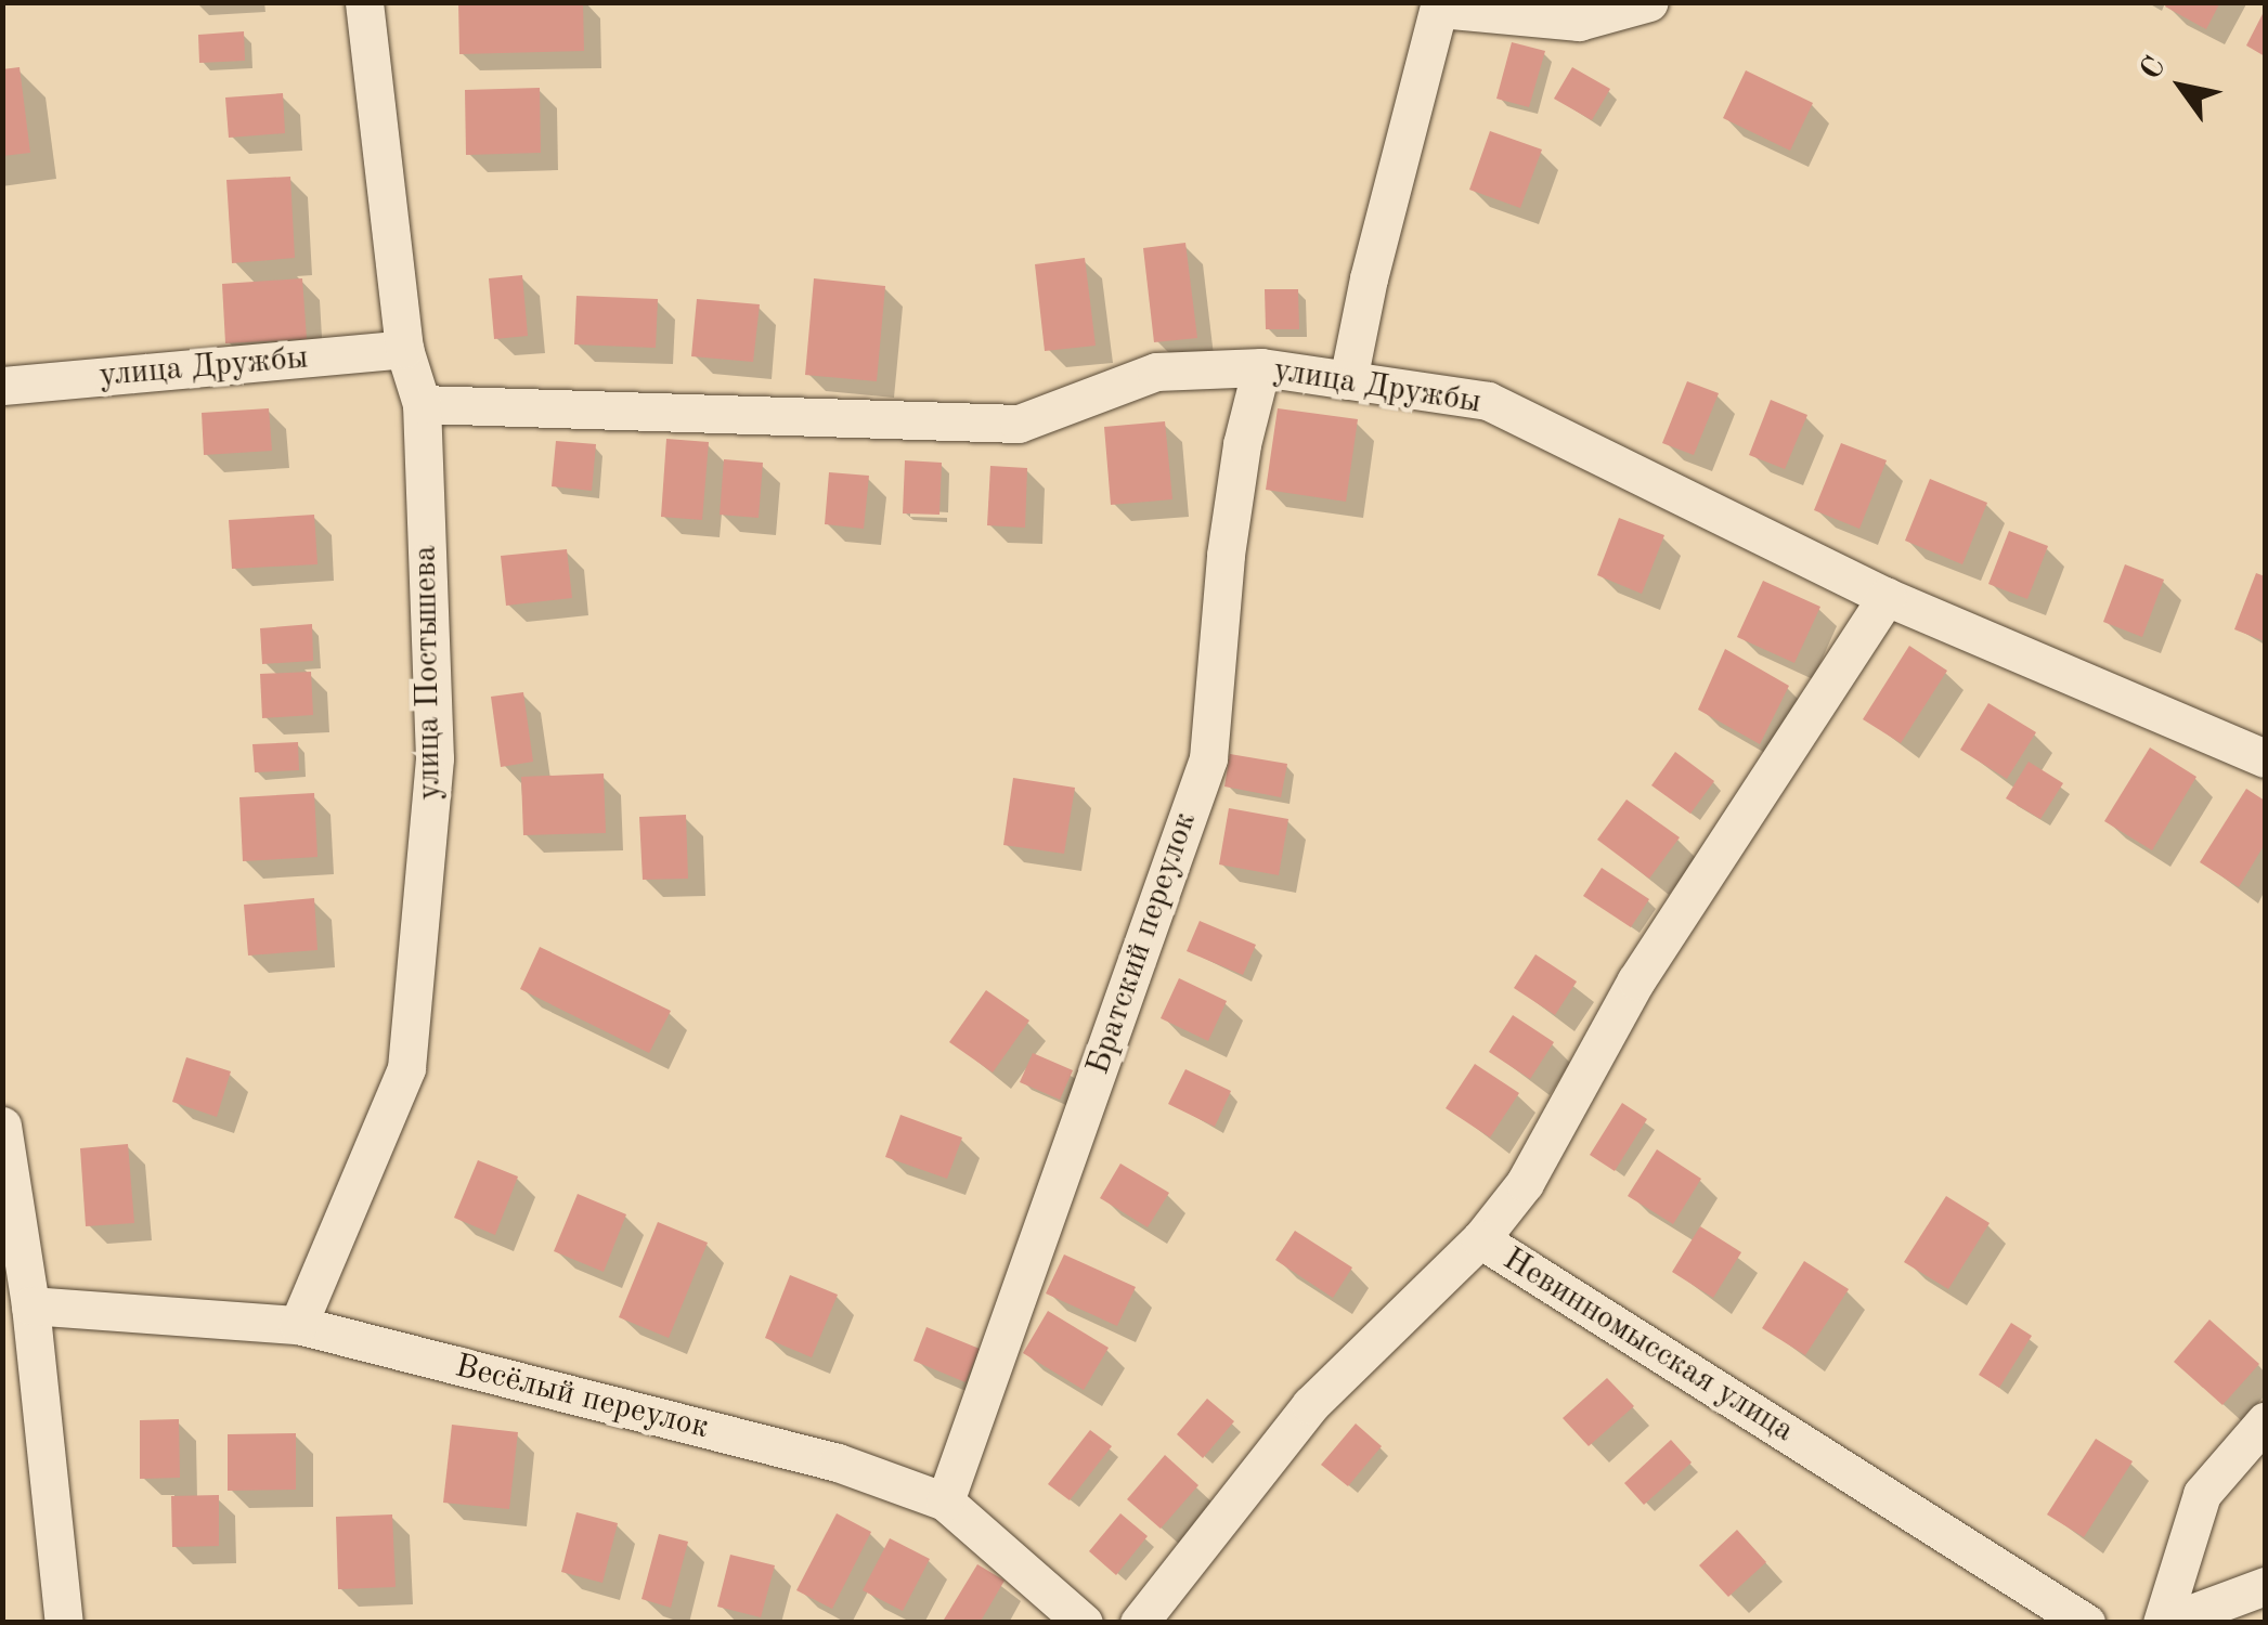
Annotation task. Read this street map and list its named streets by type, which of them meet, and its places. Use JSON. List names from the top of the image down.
{
  "streets": {
    "street": [
      "улица Дружбы",
      "улица Постышева",
      "Братский переулок",
      "Невинномысская улица",
      "Весёлый переулок"
    ]
  },
  "crossings": [
    ["улица Дружбы", "улица Постышева"],
    ["улица Дружбы", "Братский переулок"],
    ["улица Постышева", "Весёлый переулок"],
    ["Братский переулок", "Весёлый переулок"]
  ],
  "north": "top left"
}
